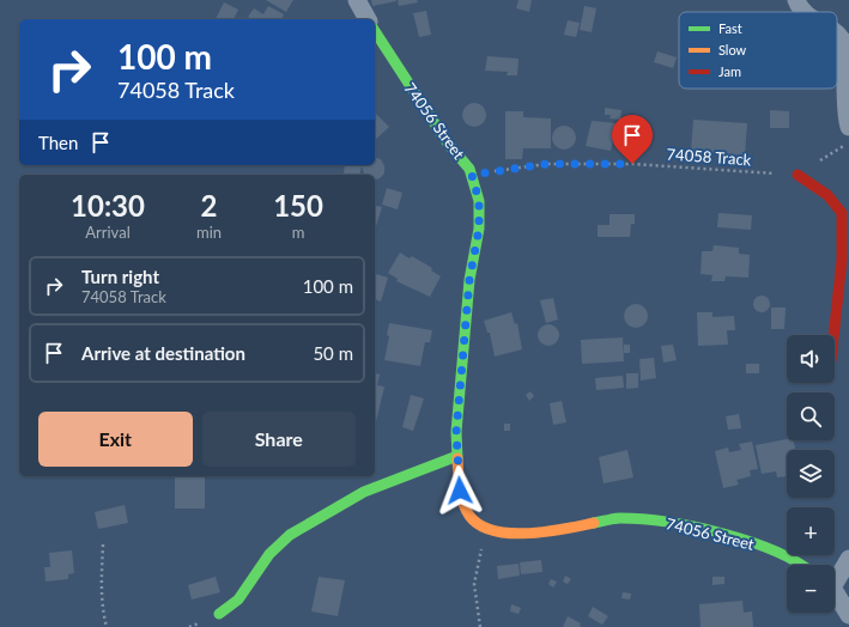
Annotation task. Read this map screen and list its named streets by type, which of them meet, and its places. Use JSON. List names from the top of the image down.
{
  "streets": {
    "street": ["74056 Street"],
    "path": ["74058 Track"]
  },
  "crossings": [
    ["74056 Street", "74058 Track"]
  ],
  "legend": ["Fast", "Slow", "Jam"],
  "page": {
    "turn": ["100 m", "74058 Track"],
    "then": "Then",
    "eta": [
      "10:30",
      "Arrival",
      "2",
      "min",
      "150",
      "m"
    ],
    "list": [
      {
        "name": "Turn right",
        "note": "74058 Track",
        "value": "100 m"
      },
      {
        "name": "Arrive at destination",
        "value": "50 m"
      }
    ],
    "map_buttons": ["+", "−"],
    "buttons": ["Exit", "Share"]
  }
}
